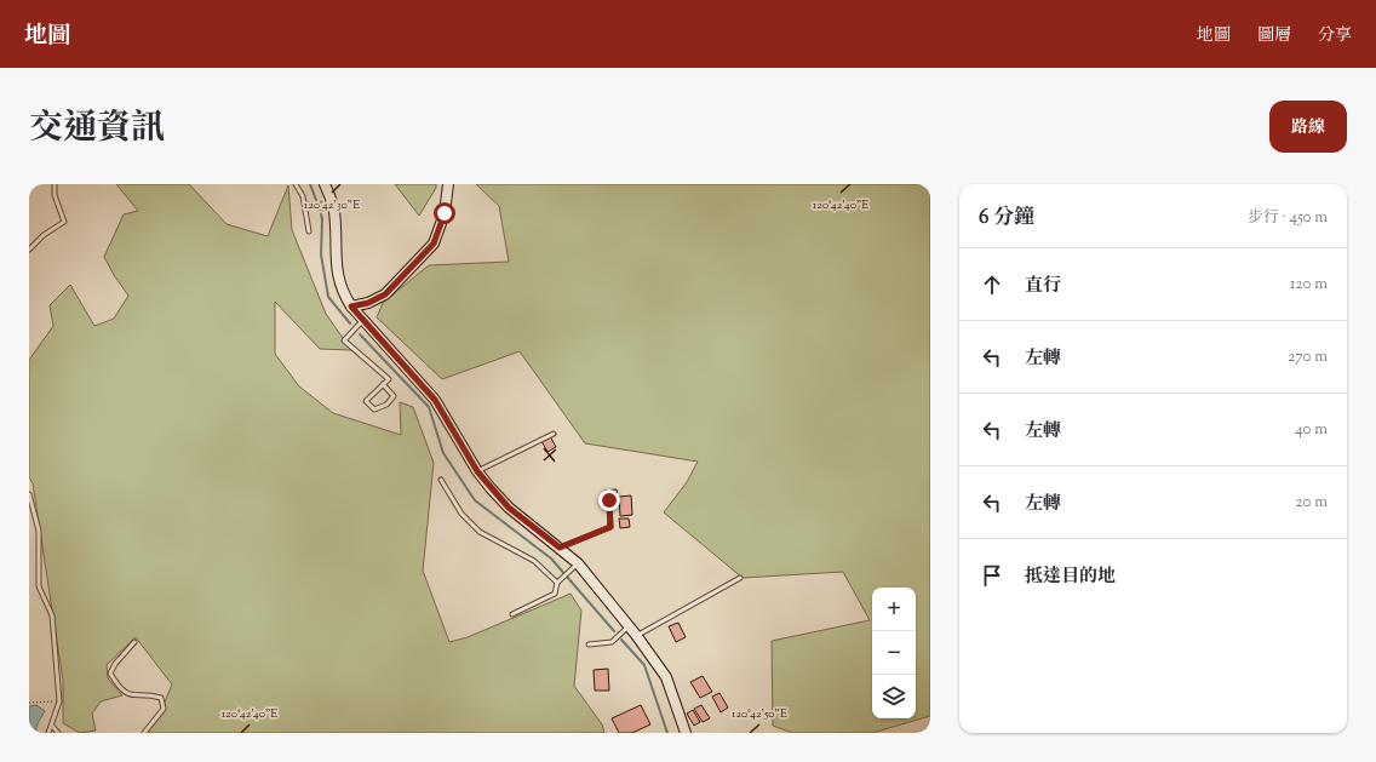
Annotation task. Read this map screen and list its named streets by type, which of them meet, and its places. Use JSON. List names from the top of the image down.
{
  "page": {
    "header": "地圖",
    "nav": ["地圖", "圖層", "分享"],
    "title": "交通資訊",
    "buttons": "路線",
    "heading": ["6 分鐘", "步行 · 450 m"],
    "list": [
      ["直行", "120 m"],
      ["左轉", "270 m"],
      ["左轉", "40 m"],
      ["左轉", "20 m"],
      "抵達目的地"
    ],
    "map_buttons": ["+", "−"]
  },
  "coordinates": ["120°42'40\"E", "120°42'30\"E", "120°42'50\"E"]
}
